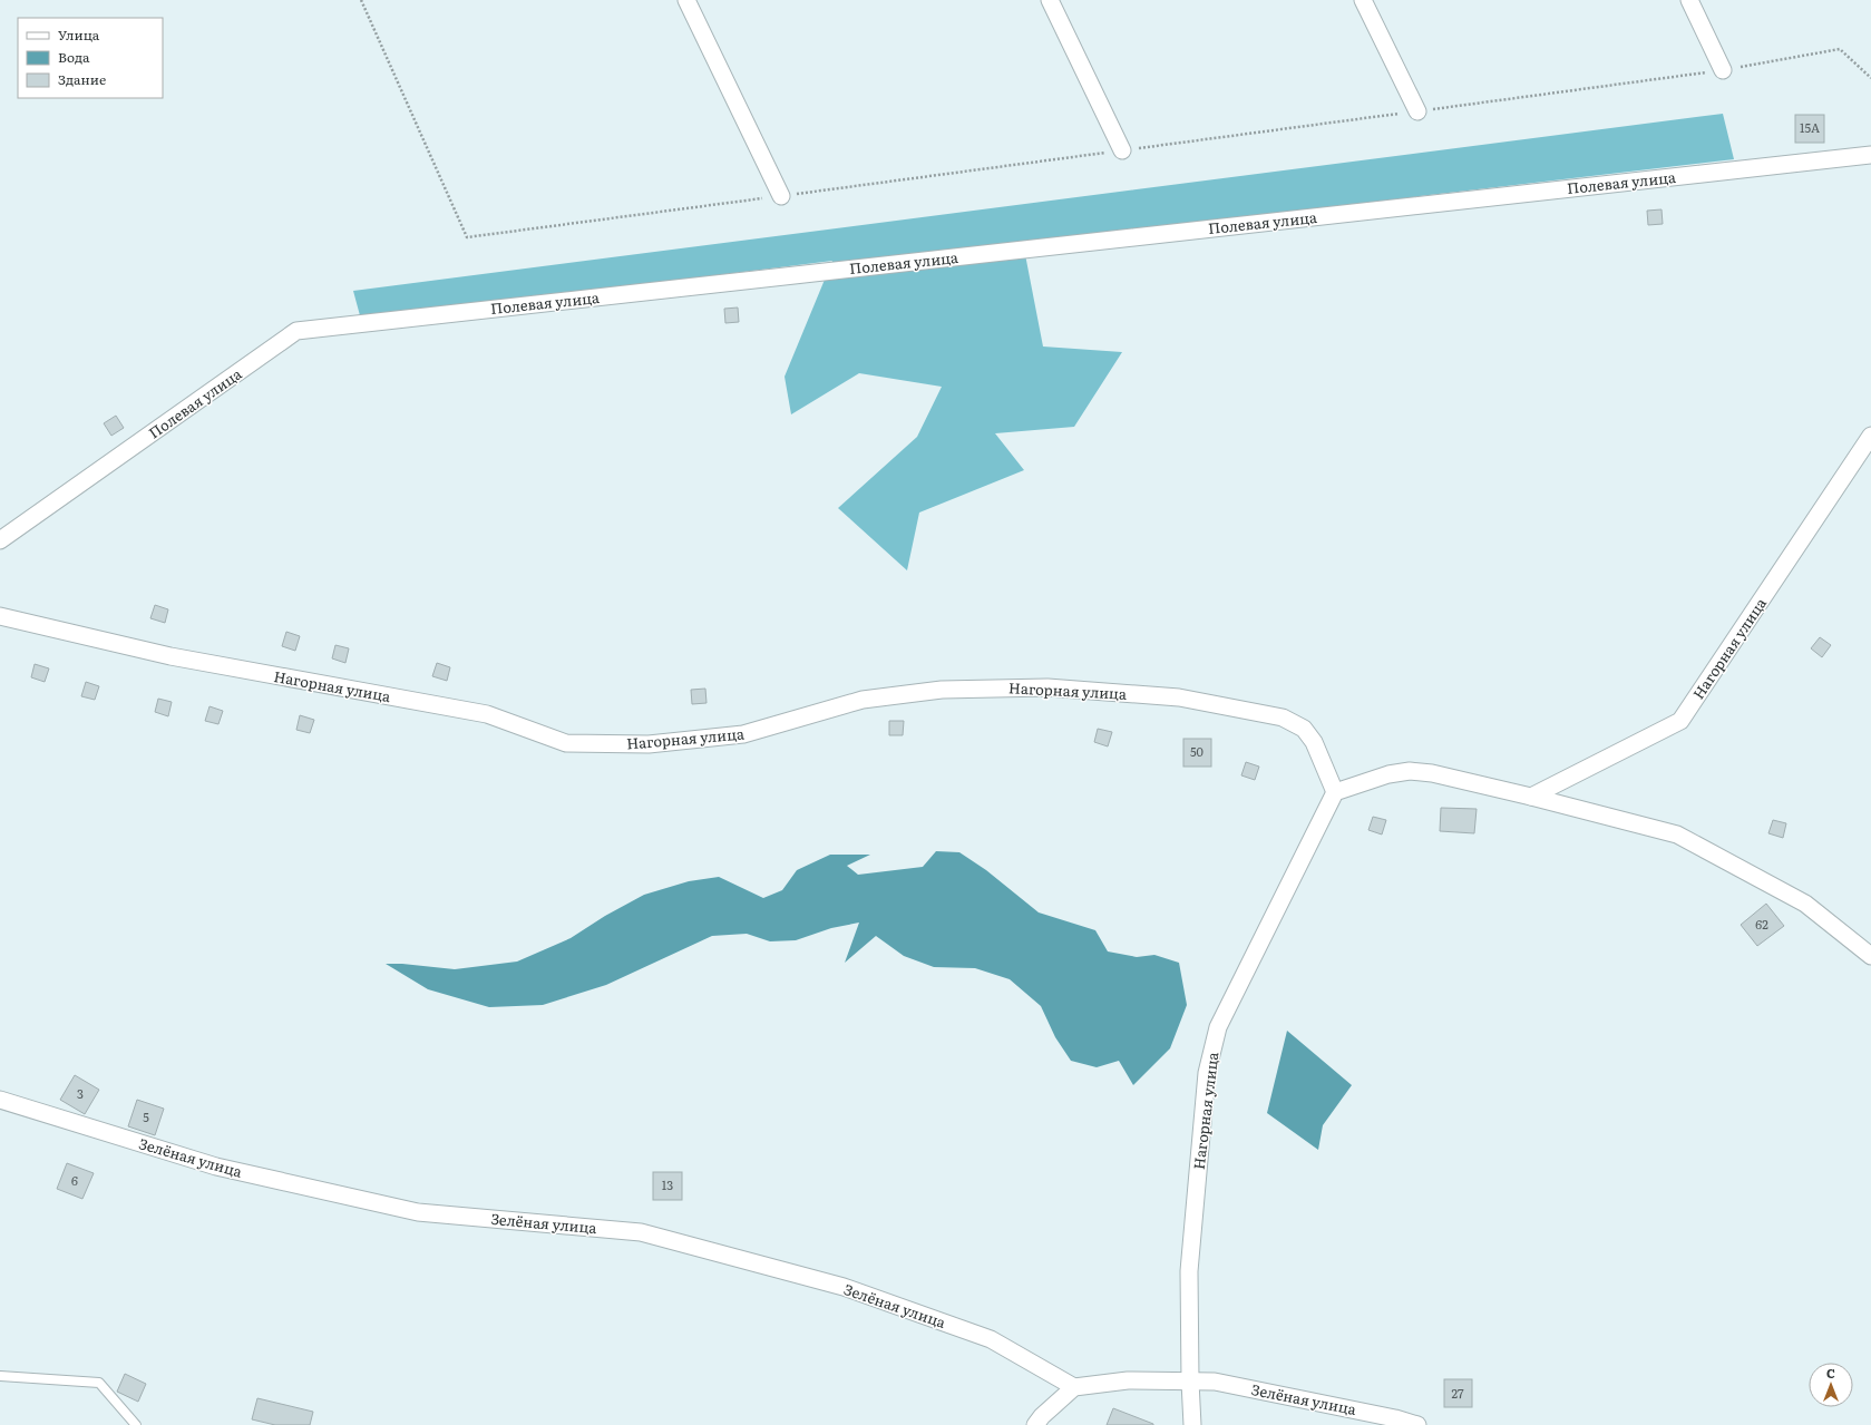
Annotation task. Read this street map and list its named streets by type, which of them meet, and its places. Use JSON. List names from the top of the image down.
{
  "streets": {
    "street": ["Полевая улица", "Нагорная улица", "Зелёная улица"]
  },
  "crossings": [
    ["Нагорная улица", "Зелёная улица"]
  ],
  "house_numbers": [
    "15А",
    "50",
    "62",
    "3",
    "5",
    "6",
    "13",
    "27"
  ],
  "legend": ["Улица", "Вода", "Здание"],
  "north": "top"
}
